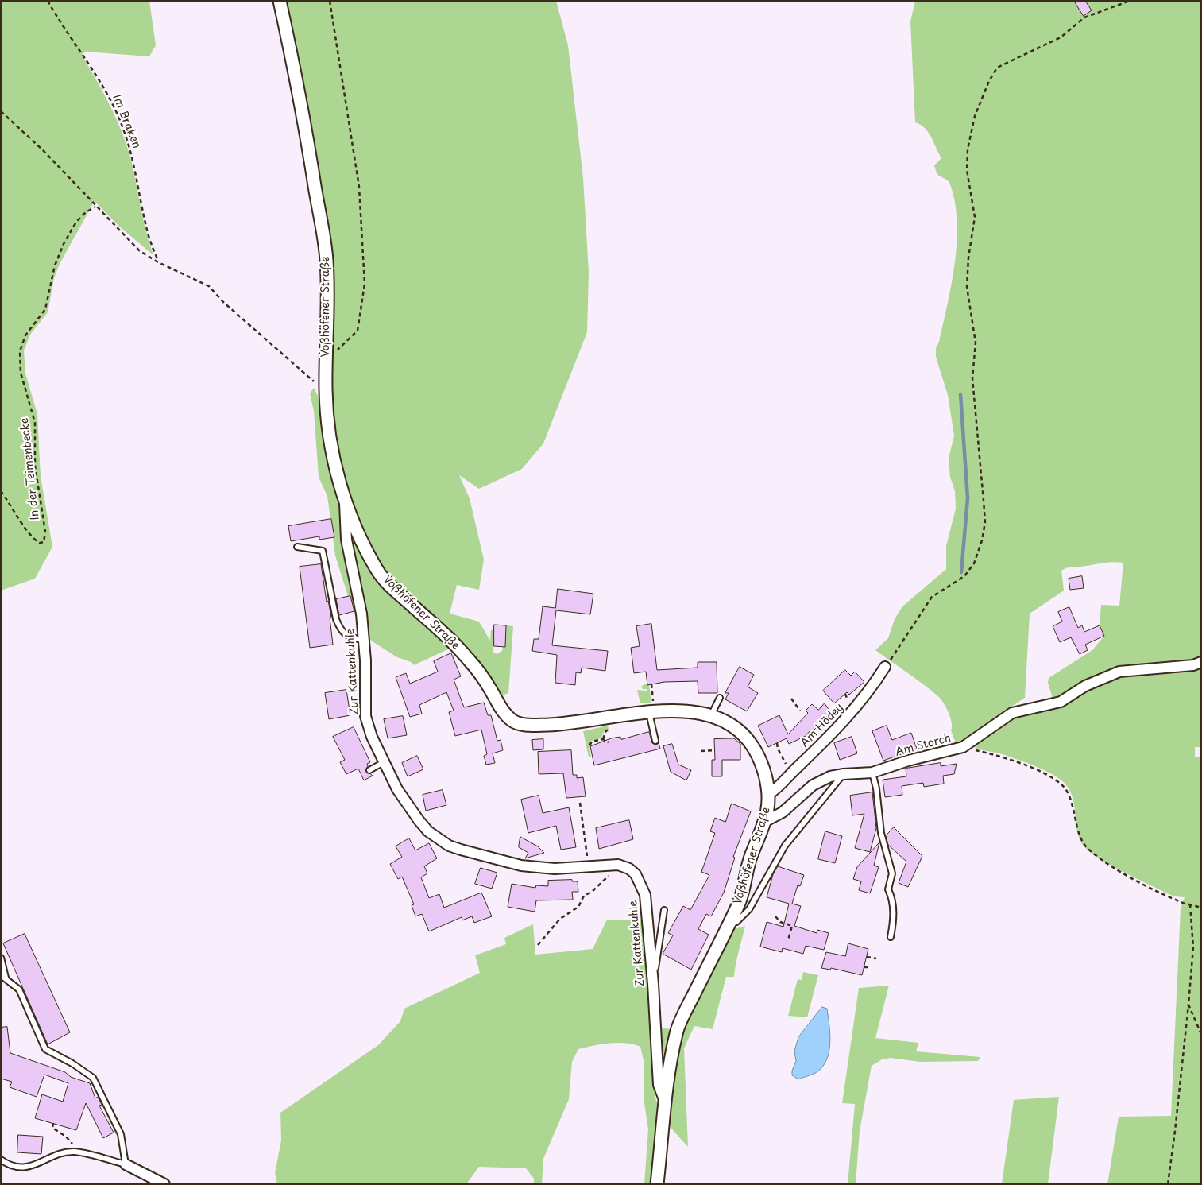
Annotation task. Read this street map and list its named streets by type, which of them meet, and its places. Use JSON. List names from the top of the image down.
{
  "streets": {
    "street": [
      "Voßhöfener Straße",
      "Zur Kattenkuhle",
      "Am Hödey",
      "Am Storch"
    ],
    "path": ["Im Braken", "In der Teimenbecke"]
  },
  "crossings": [
    ["Voßhöfener Straße", "Zur Kattenkuhle"],
    ["Voßhöfener Straße", "Am Hödey"],
    ["Voßhöfener Straße", "Am Storch"]
  ]
}
